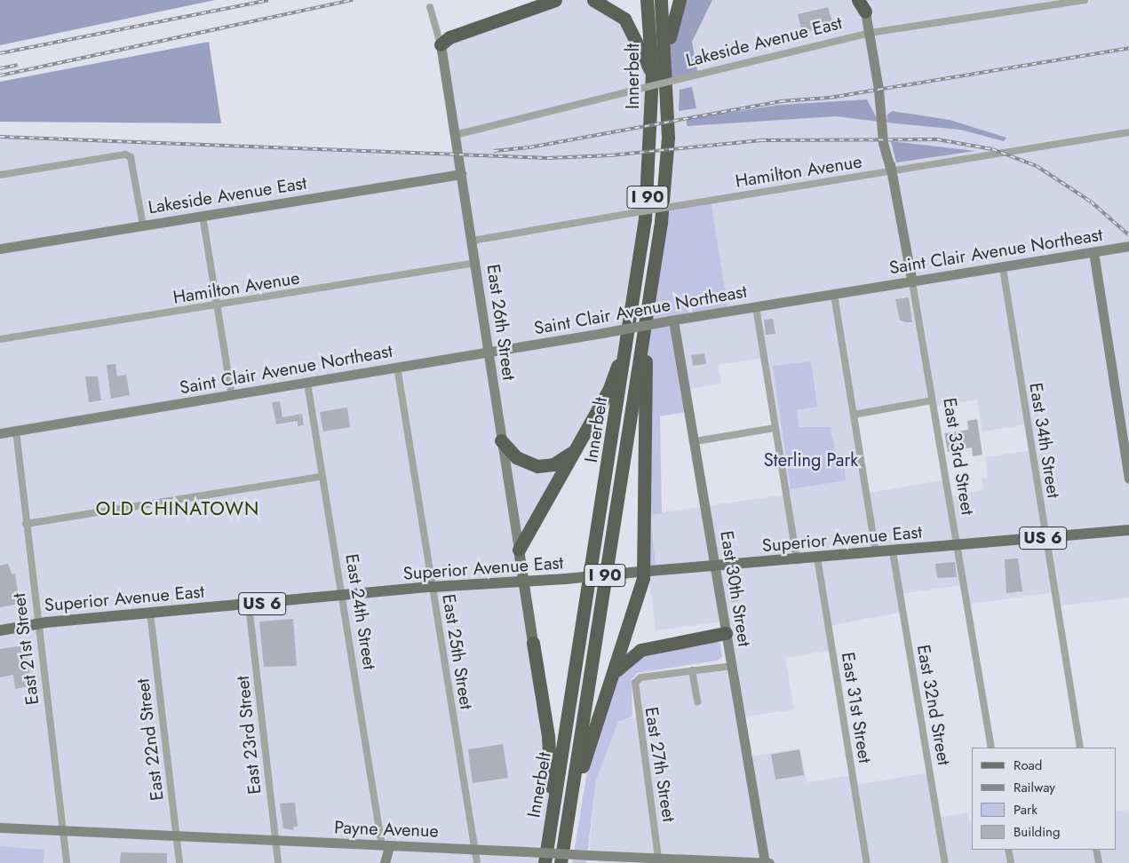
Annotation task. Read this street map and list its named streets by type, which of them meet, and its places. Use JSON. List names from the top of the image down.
{
  "streets": {
    "highway": ["Innerbelt", "I 90"],
    "main road": ["East 26th Street", "US 6", "Superior Avenue East"],
    "street": [
      "Lakeside Avenue East",
      "Hamilton Avenue",
      "Saint Clair Avenue Northeast",
      "East 34th Street",
      "East 33rd Street",
      "East 30th Street",
      "East 24th Street",
      "East 21st Street",
      "East 25th Street",
      "East 32nd Street",
      "East 31st Street",
      "East 23rd Street",
      "East 22nd Street",
      "East 27th Street",
      "Payne Avenue"
    ]
  },
  "crossings": [
    ["Lakeside Avenue East", "East 26th Street"],
    ["Lakeside Avenue East", "East 33rd Street"],
    ["Hamilton Avenue", "East 26th Street"],
    ["Hamilton Avenue", "East 33rd Street"],
    ["Saint Clair Avenue Northeast", "East 26th Street"],
    ["Saint Clair Avenue Northeast", "East 34th Street"],
    ["Saint Clair Avenue Northeast", "East 33rd Street"],
    ["Saint Clair Avenue Northeast", "East 30th Street"],
    ["Saint Clair Avenue Northeast", "East 24th Street"],
    ["Saint Clair Avenue Northeast", "East 21st Street"],
    ["Saint Clair Avenue Northeast", "East 25th Street"],
    ["East 26th Street", "Superior Avenue East"],
    ["East 34th Street", "Superior Avenue East"],
    ["East 33rd Street", "Superior Avenue East"],
    ["Superior Avenue East", "East 30th Street"],
    ["Superior Avenue East", "East 24th Street"],
    ["Superior Avenue East", "East 21st Street"],
    ["Superior Avenue East", "East 25th Street"],
    ["Superior Avenue East", "East 32nd Street"],
    ["Superior Avenue East", "East 31st Street"],
    ["Superior Avenue East", "East 23rd Street"],
    ["Superior Avenue East", "East 22nd Street"],
    ["East 30th Street", "Payne Avenue"],
    ["East 24th Street", "Payne Avenue"],
    ["East 21st Street", "Payne Avenue"],
    ["East 25th Street", "Payne Avenue"],
    ["East 23rd Street", "Payne Avenue"],
    ["East 22nd Street", "Payne Avenue"],
    ["East 27th Street", "Payne Avenue"]
  ],
  "districts": ["OLD CHINATOWN"],
  "parks": ["Sterling Park"],
  "legend": [
    "Road",
    "Railway",
    "Park",
    "Building"
  ]
}
